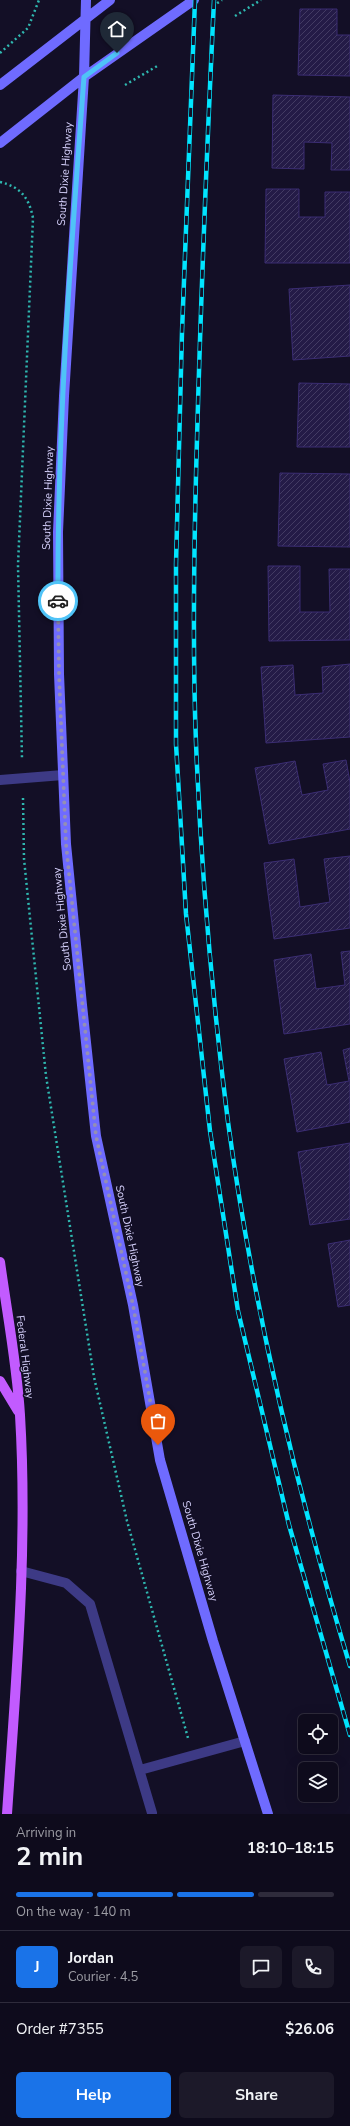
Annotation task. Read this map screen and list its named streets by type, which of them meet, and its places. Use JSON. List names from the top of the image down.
{
  "streets": {
    "main road": ["South Dixie Highway", "Federal Highway"]
  },
  "page": {
    "heading": ["2 min", "Arriving in", "18:10–18:15"],
    "panel": [
      "Jordan",
      "Courier · 4.5",
      "Order #7355",
      "$26.06"
    ],
    "bar": "On the way · 140 m",
    "round": "J",
    "buttons": ["Help", "Share"]
  }
}
